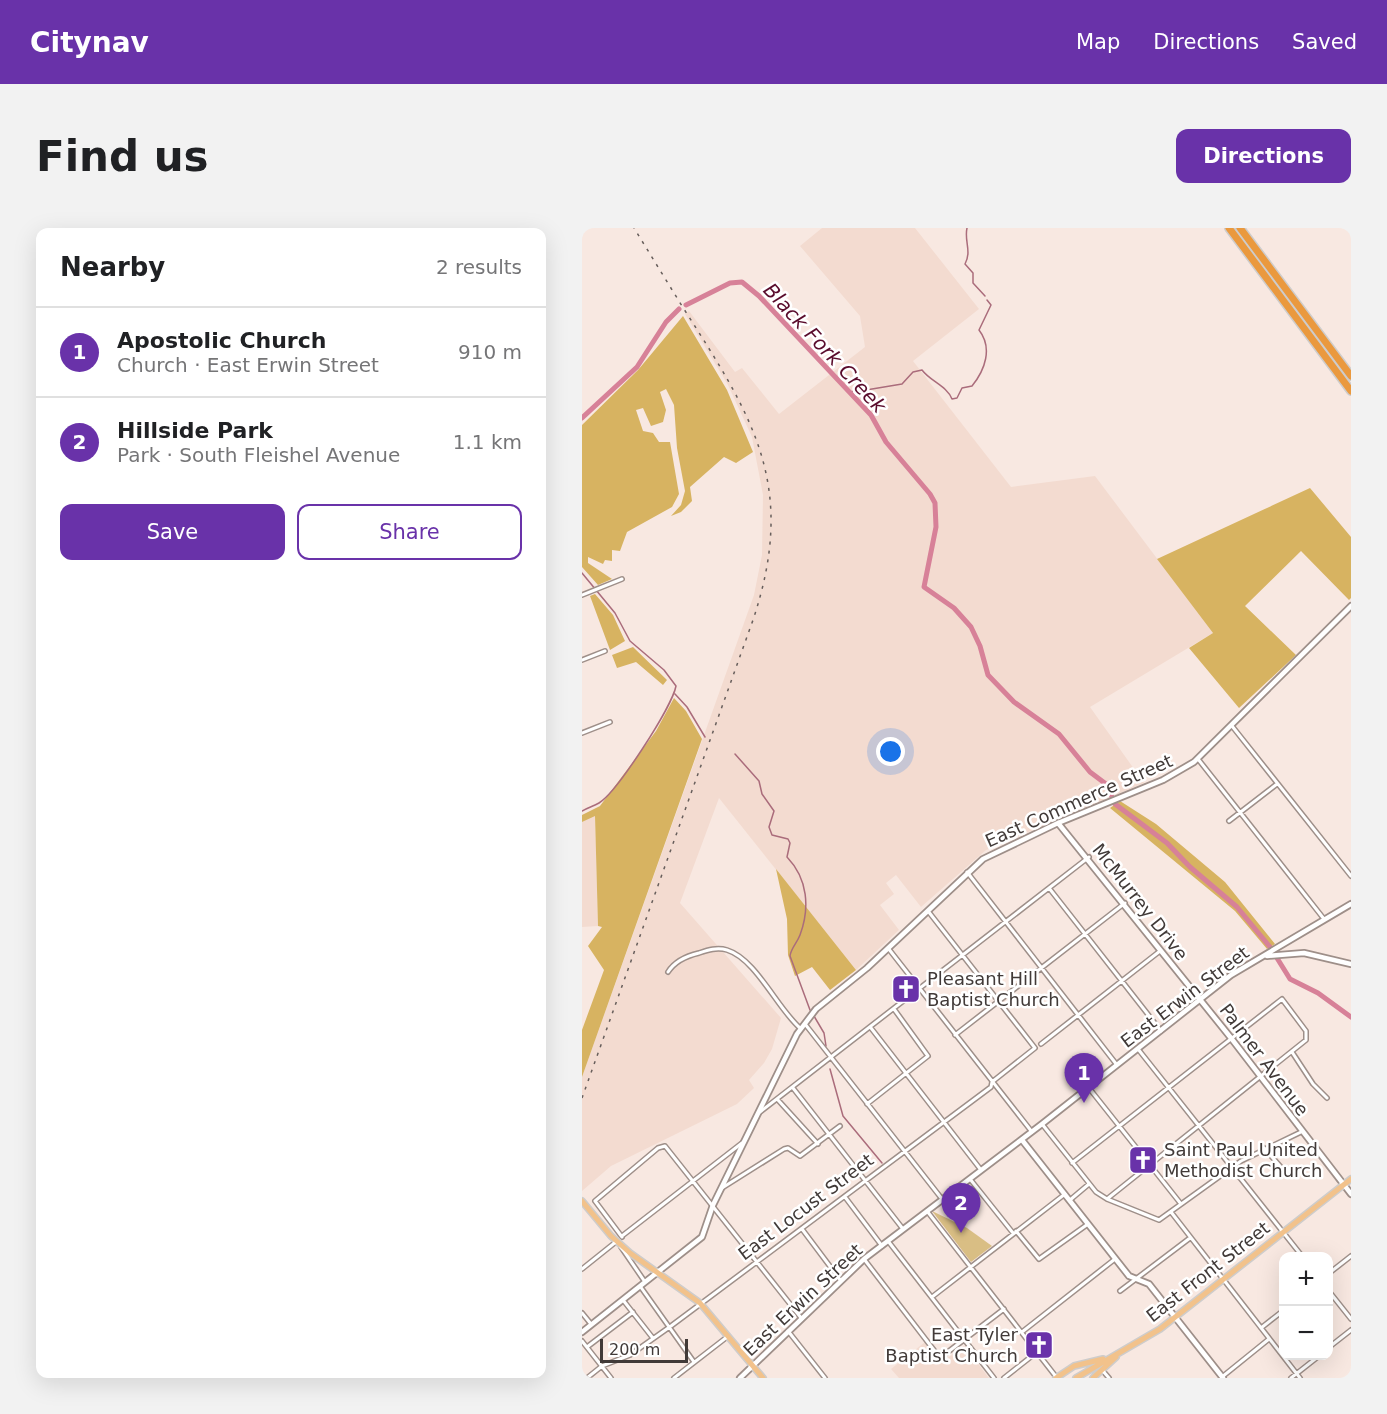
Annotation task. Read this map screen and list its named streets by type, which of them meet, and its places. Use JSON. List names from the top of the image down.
{
  "streets": {
    "main road": ["East Front Street"],
    "street": [
      "East Commerce Street",
      "McMurrey Drive",
      "East Erwin Street",
      "Palmer Avenue",
      "East Locust Street"
    ]
  },
  "crossings": [
    ["East Commerce Street", "McMurrey Drive"],
    ["McMurrey Drive", "East Erwin Street"],
    ["McMurrey Drive", "Palmer Avenue"],
    ["East Erwin Street", "Palmer Avenue"],
    ["Palmer Avenue", "East Front Street"]
  ],
  "water": ["Black Fork Creek"],
  "places": {
    "church": ["Pleasant Hill Baptist Church", "Saint Paul United Methodist Church", "East Tyler Baptist Church"]
  },
  "scale_bar": "200 m",
  "page": {
    "header": "Citynav",
    "nav": ["Map", "Directions", "Saved"],
    "buttons": [
      "Directions",
      ["Save", "Share"]
    ],
    "title": "Find us",
    "heading": ["Nearby", "2 results"],
    "list": [
      {
        "mark": "1",
        "name": "Apostolic Church",
        "note": "Church · East Erwin Street",
        "value": "910 m"
      },
      {
        "mark": "2",
        "name": "Hillside Park",
        "note": "Park · South Fleishel Avenue",
        "value": "1.1 km"
      }
    ],
    "pins": ["1", "2"],
    "map_buttons": ["+", "−"],
    "scale": "200 m"
  }
}
